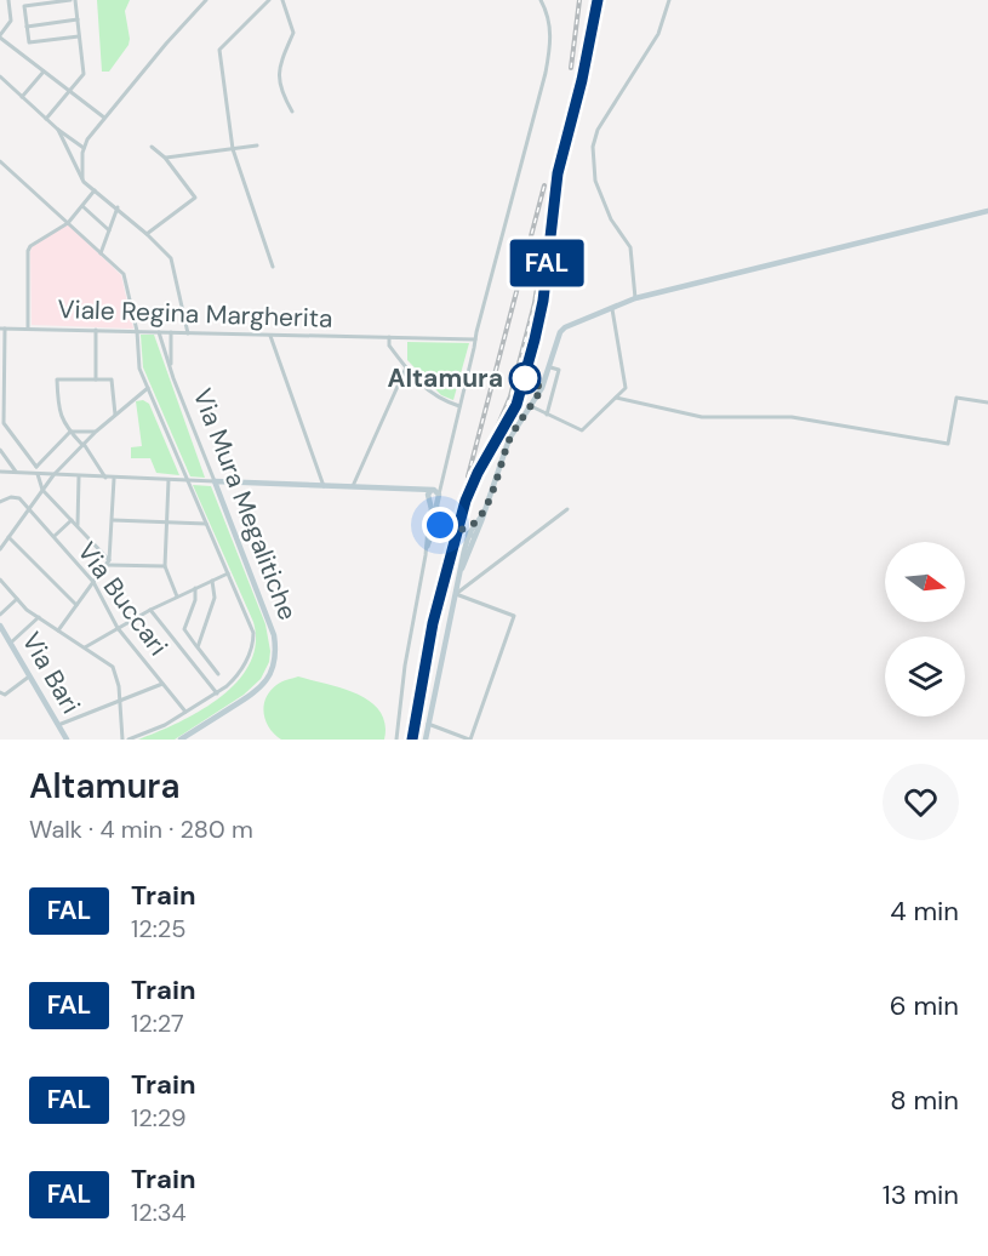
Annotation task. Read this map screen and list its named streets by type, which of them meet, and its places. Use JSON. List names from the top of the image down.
{
  "streets": {
    "main road": ["Via Mura Megalitiche", "Via Bari"],
    "street": ["Viale Regina Margherita", "Via Buccari"]
  },
  "crossings": [
    ["Viale Regina Margherita", "Via Mura Megalitiche"]
  ],
  "places": ["Altamura"],
  "north": "right",
  "page": {
    "on_map": "FAL",
    "heading": ["Altamura", "Walk · 4 min · 280 m"],
    "list": [
      {
        "mark": "FAL",
        "name": "Train",
        "note": "12:25",
        "value": "4 min"
      },
      {
        "mark": "FAL",
        "name": "Train",
        "note": "12:27",
        "value": "6 min"
      },
      {
        "mark": "FAL",
        "name": "Train",
        "note": "12:29",
        "value": "8 min"
      },
      {
        "mark": "FAL",
        "name": "Train",
        "note": "12:34",
        "value": "13 min"
      }
    ]
  }
}
